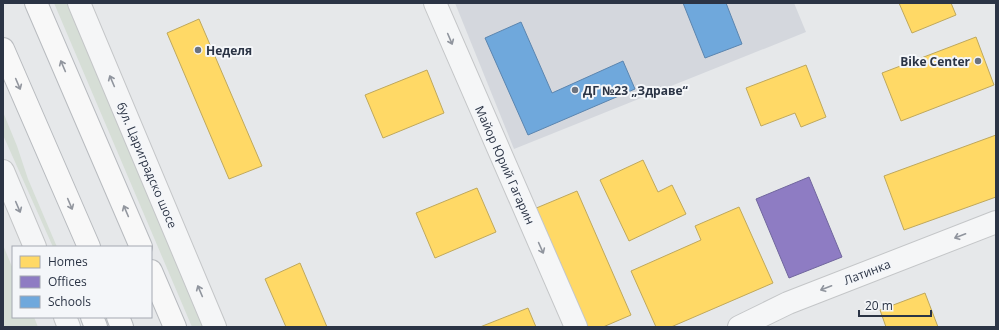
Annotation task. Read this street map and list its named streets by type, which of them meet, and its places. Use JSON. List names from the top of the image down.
{
  "streets": {
    "street": ["бул. Цариградско шосе", "Майор Юрий Гагарин", "Латинка"]
  },
  "one_way": ["бул. Цариградско шосе", "Майор Юрий Гагарин", "Латинка"],
  "places": ["Неделя", "Bike Center", "ДГ №23 „Здраве“"],
  "legend": ["Homes", "Offices", "Schools"],
  "scale_bar": "20 m"
}
